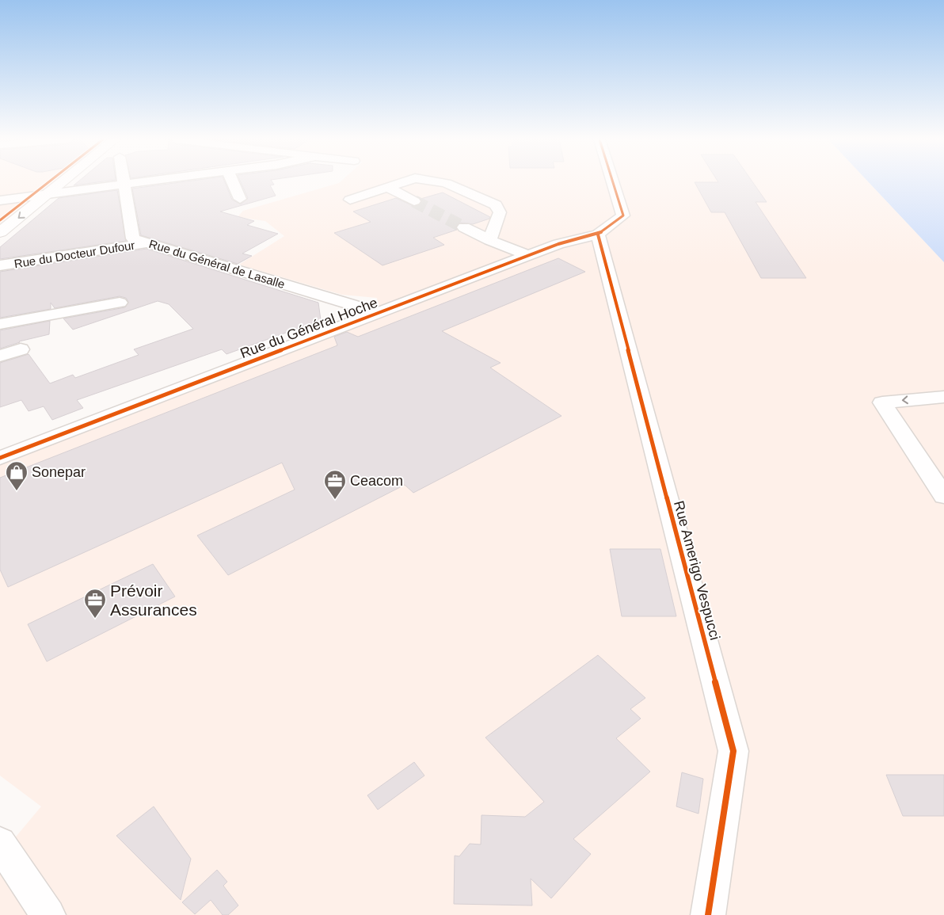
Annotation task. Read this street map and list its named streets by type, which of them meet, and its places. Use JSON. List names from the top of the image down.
{
  "streets": {
    "street": [
      "Rue du Docteur Dufour",
      "Rue du Général de Lasalle",
      "Rue du Général Hoche",
      "Rue Amerigo Vespucci"
    ]
  },
  "crossings": [
    ["Rue du Docteur Dufour", "Rue du Général de Lasalle"],
    ["Rue du Général de Lasalle", "Rue du Général Hoche"],
    ["Rue du Général Hoche", "Rue Amerigo Vespucci"]
  ],
  "places": {
    "shop": ["Sonepar"],
    "office": ["Ceacom", "Prévoir Assurances"]
  }
}
